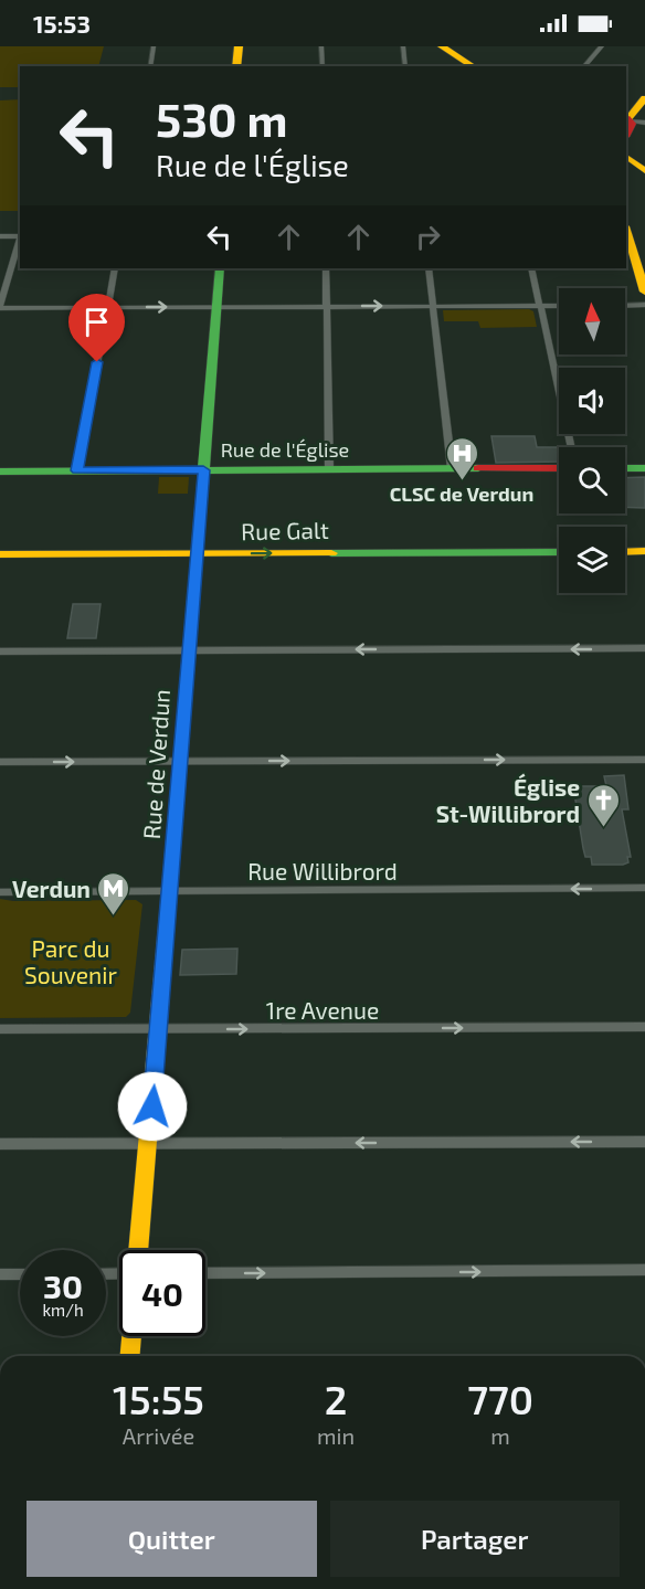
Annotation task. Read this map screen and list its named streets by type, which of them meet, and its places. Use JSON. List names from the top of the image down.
{
  "streets": {
    "main road": ["Rue de l'Église", "Rue Galt", "Rue de Verdun"],
    "street": ["Rue Willibrord", "1re Avenue"]
  },
  "crossings": [
    ["Rue de l'Église", "Rue de Verdun"],
    ["Rue Galt", "Rue de Verdun"],
    ["Rue de Verdun", "Rue Willibrord"],
    ["Rue de Verdun", "1re Avenue"]
  ],
  "one_way": ["Rue Galt", "Rue Willibrord", "1re Avenue"],
  "parks": ["Parc du Souvenir"],
  "places": {
    "hospital": ["CLSC de Verdun"],
    "church": ["Église St-Willibrord"],
    "metro station": ["Verdun"]
  },
  "north": "top",
  "page": {
    "status": "15:53",
    "turn": ["530 m", "Rue de l'Église"],
    "speed": "30 km/h",
    "limit": "40",
    "eta": [
      "15:55",
      "Arrivée",
      "2",
      "min",
      "770",
      "m"
    ],
    "buttons": ["Quitter", "Partager"]
  }
}
